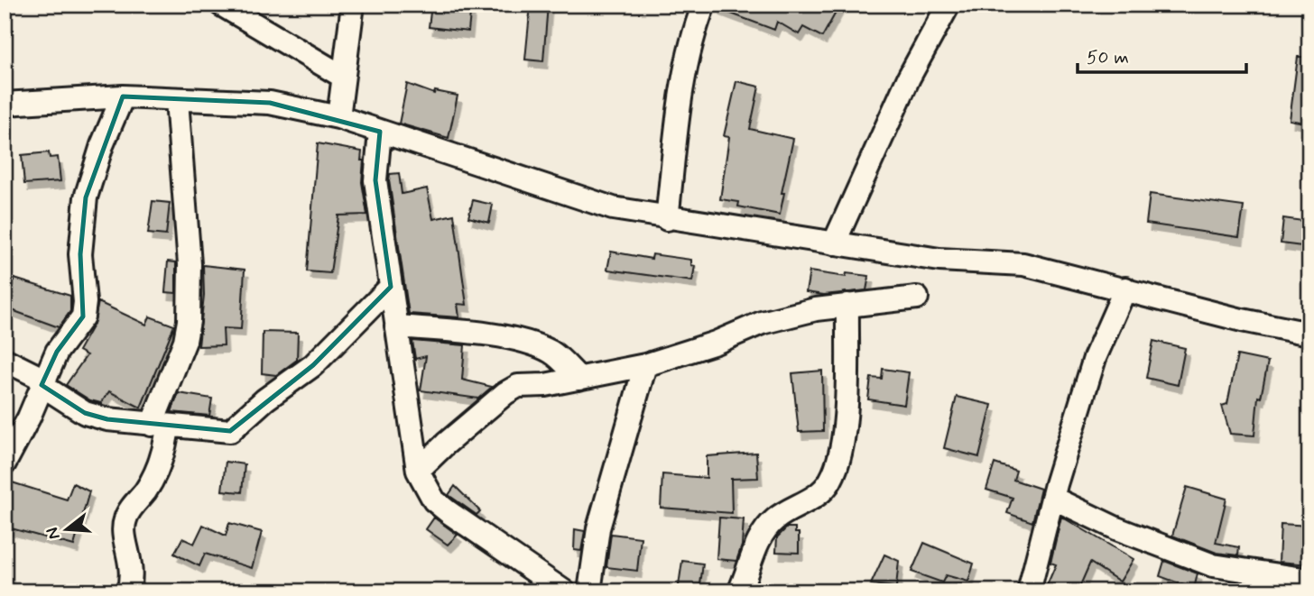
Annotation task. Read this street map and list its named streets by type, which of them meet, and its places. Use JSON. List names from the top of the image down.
{
  "scale_bar": "50 m",
  "north": "left"
}
